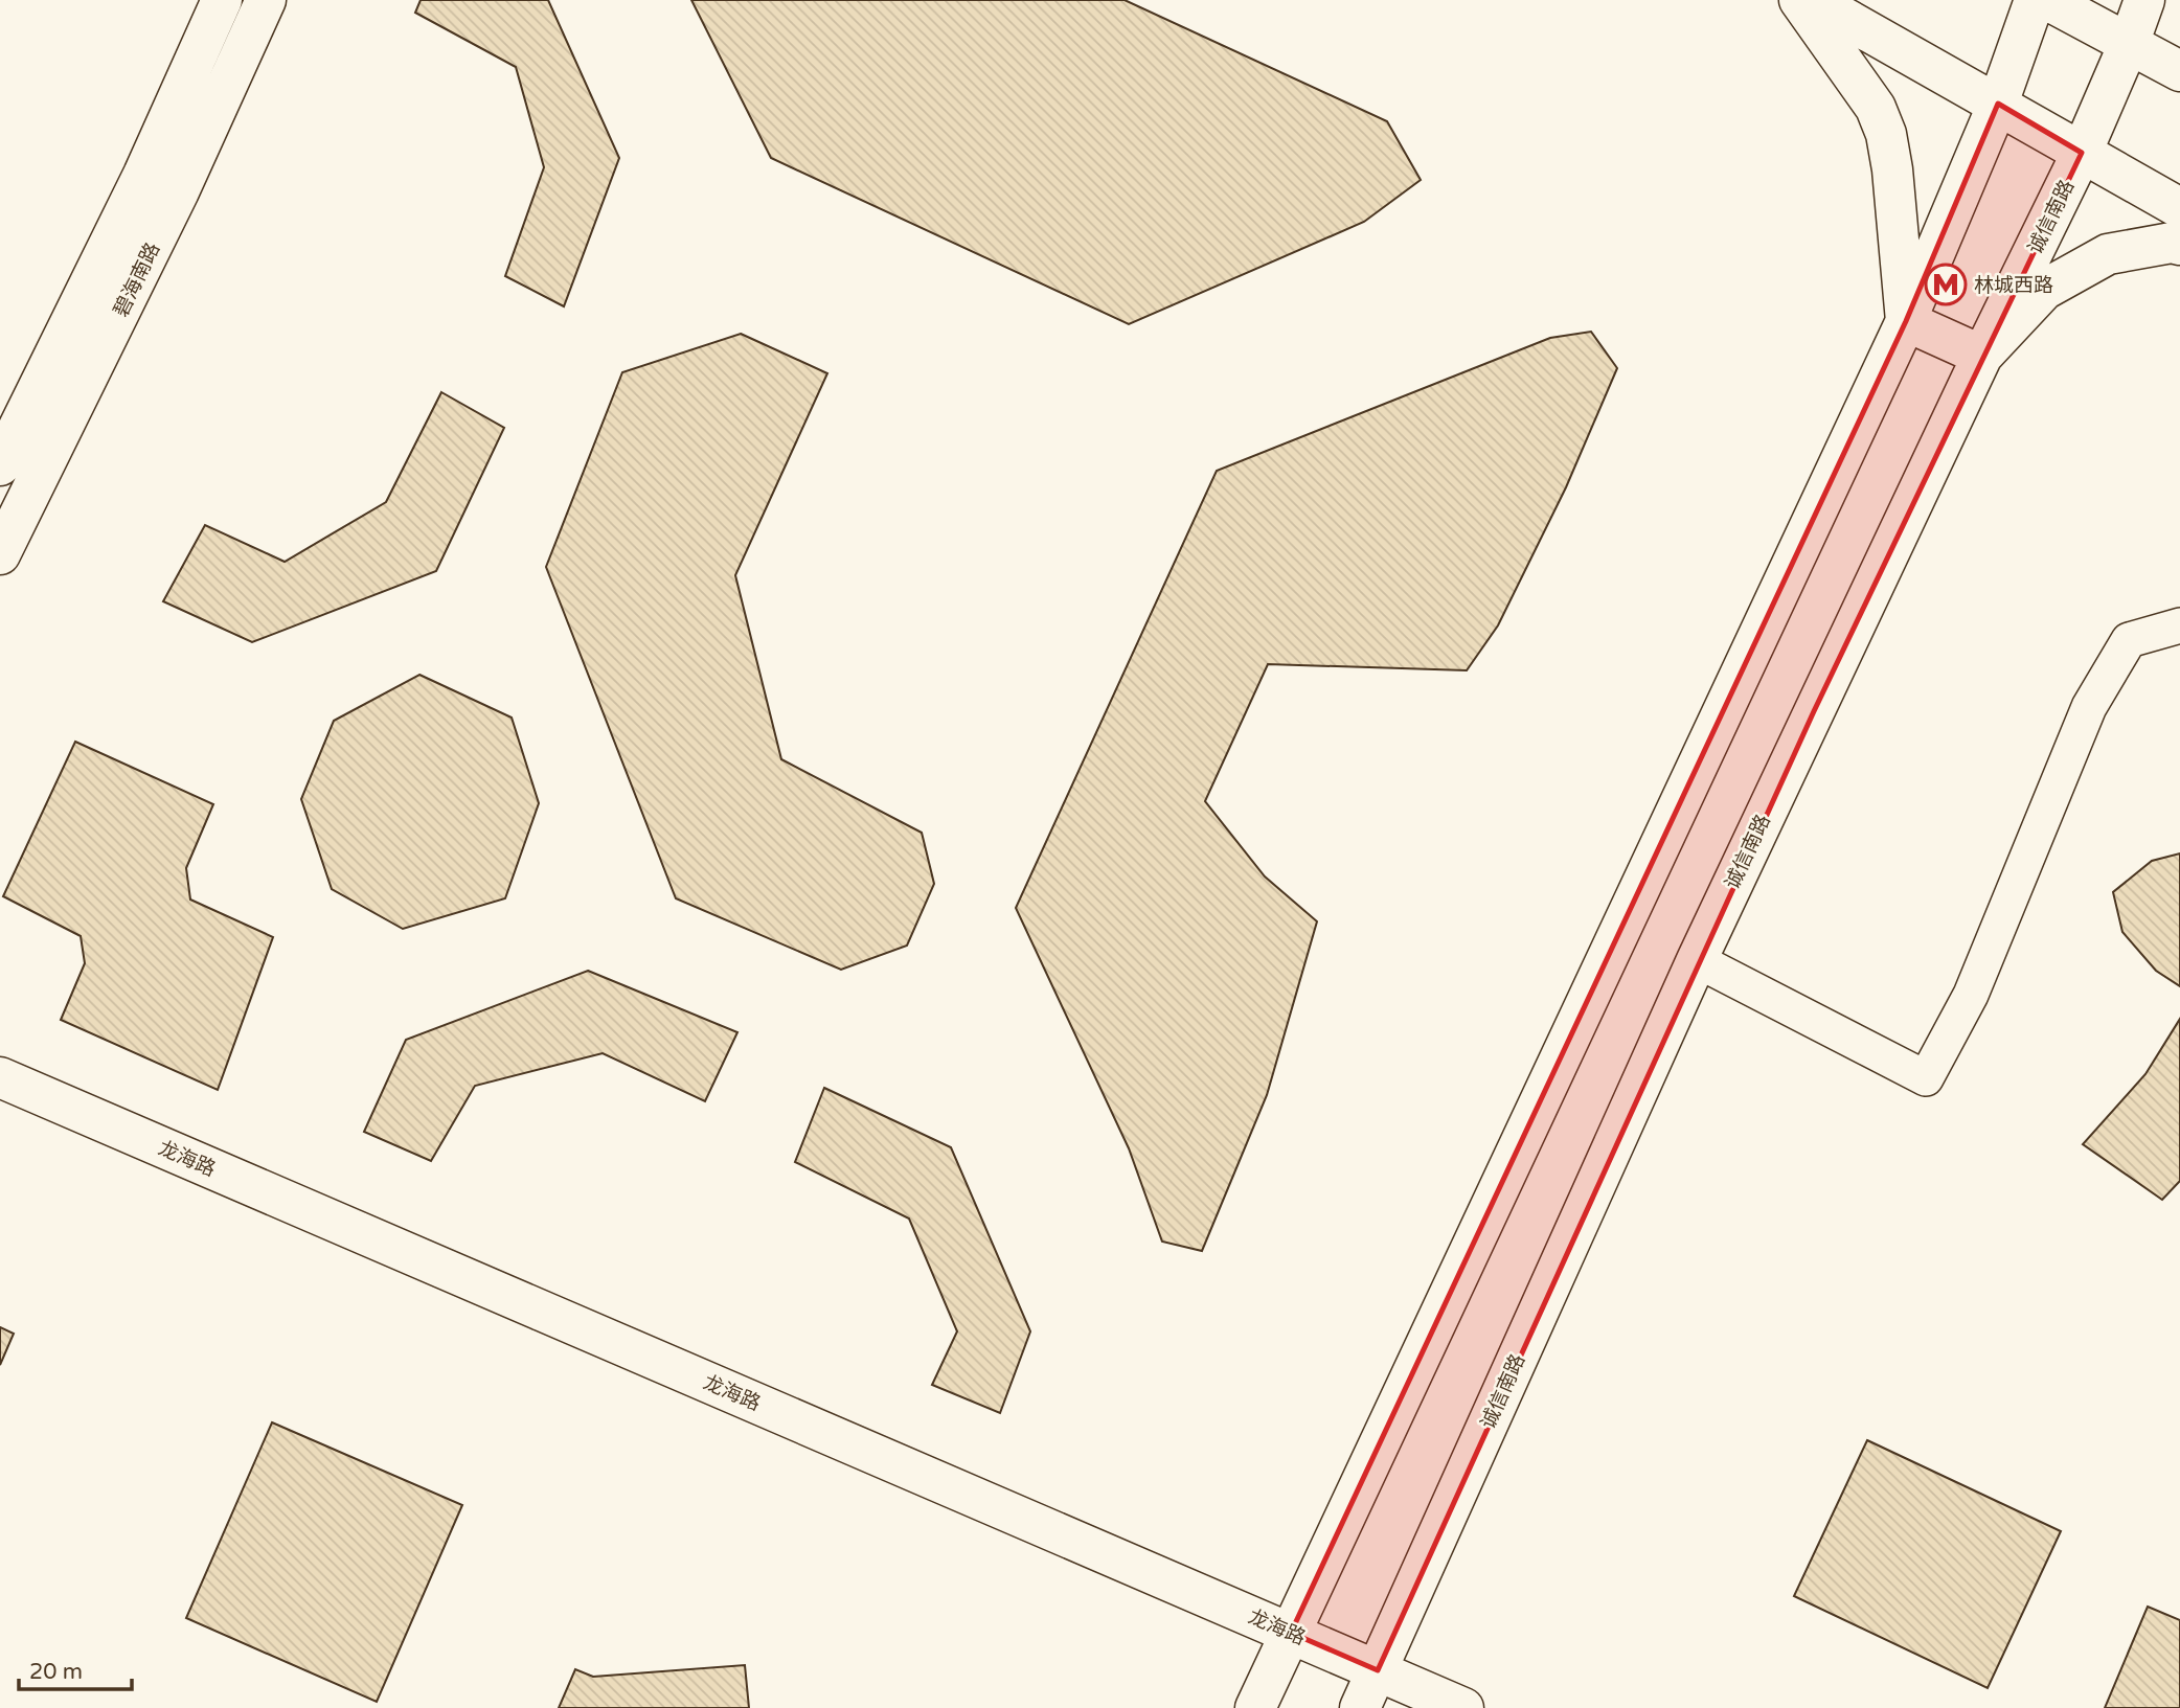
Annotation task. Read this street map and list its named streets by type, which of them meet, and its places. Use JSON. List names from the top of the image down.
{
  "streets": {
    "main road": ["诚信南路", "碧海南路", "龙海路"]
  },
  "crossings": [
    ["诚信南路", "龙海路"]
  ],
  "places": {
    "metro station": ["林城西路"]
  },
  "scale_bar": "20 m"
}
